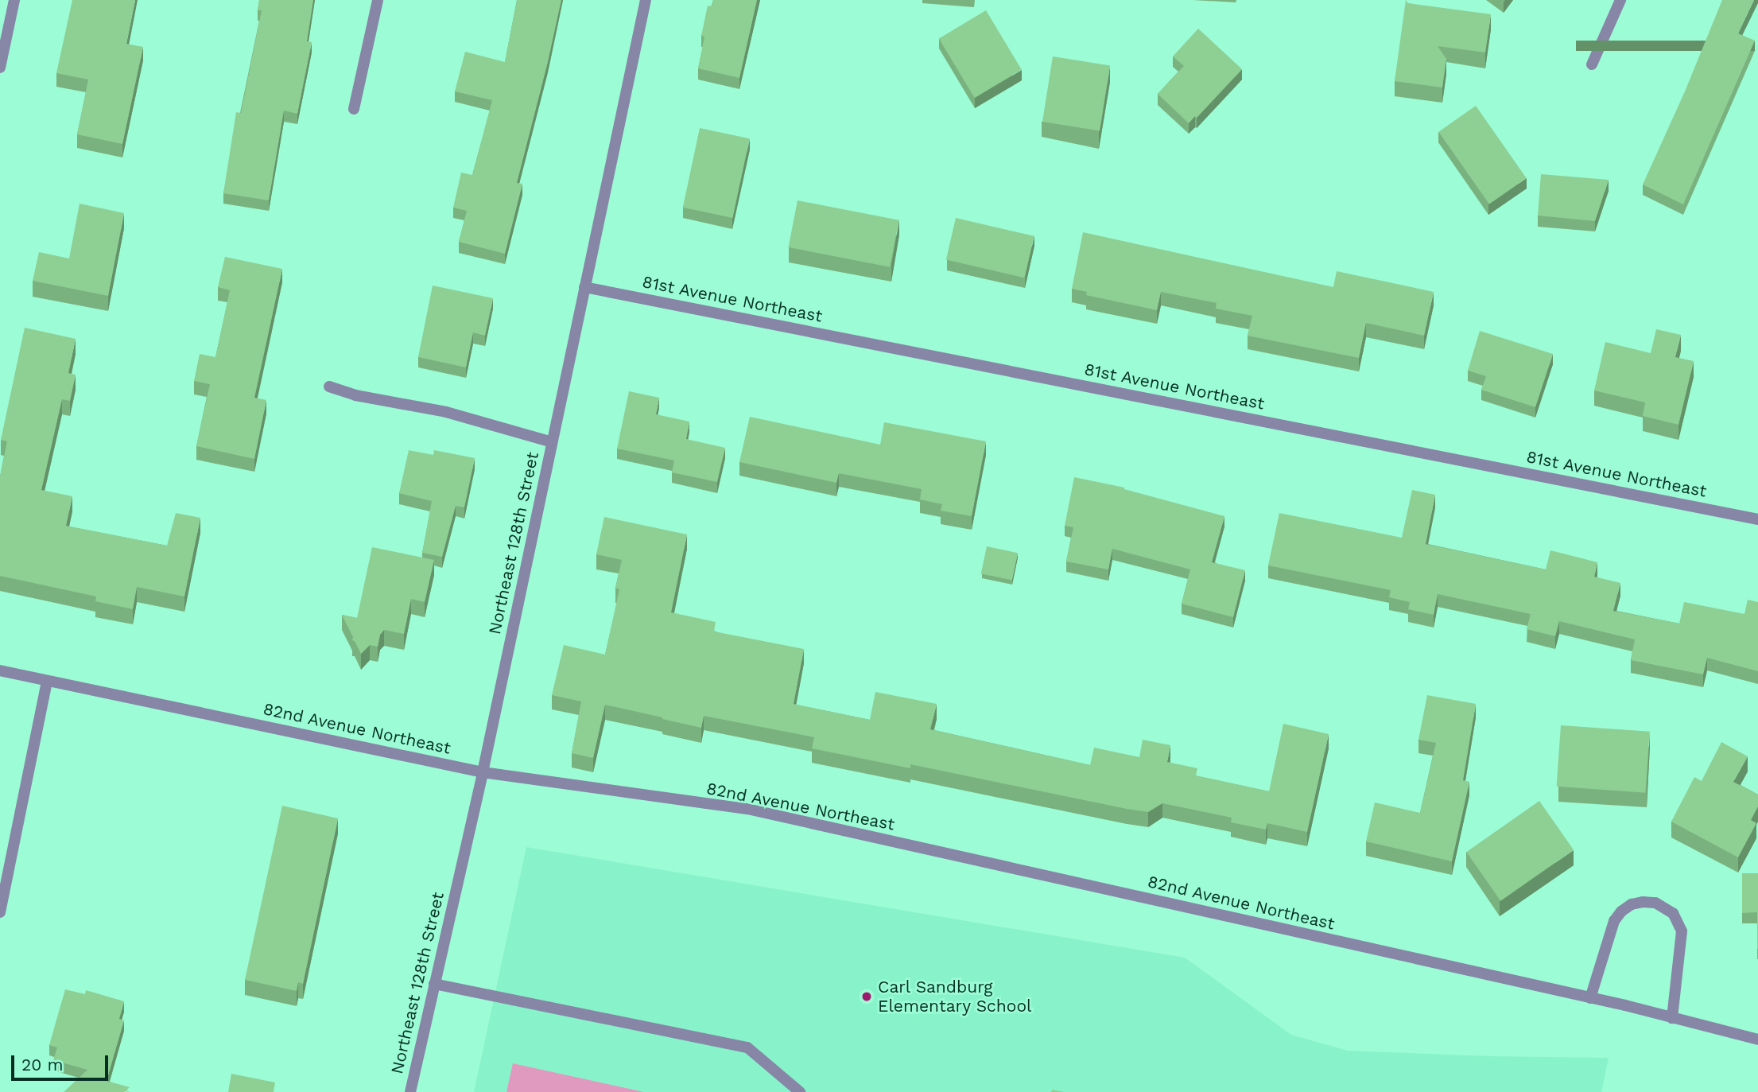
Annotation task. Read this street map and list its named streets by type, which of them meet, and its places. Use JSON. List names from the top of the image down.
{
  "streets": {
    "street": ["81st Avenue Northeast", "Northeast 128th Street", "82nd Avenue Northeast"]
  },
  "crossings": [
    ["81st Avenue Northeast", "Northeast 128th Street"],
    ["Northeast 128th Street", "82nd Avenue Northeast"]
  ],
  "places": ["Carl Sandburg Elementary School"],
  "scale_bar": "20 m"
}
